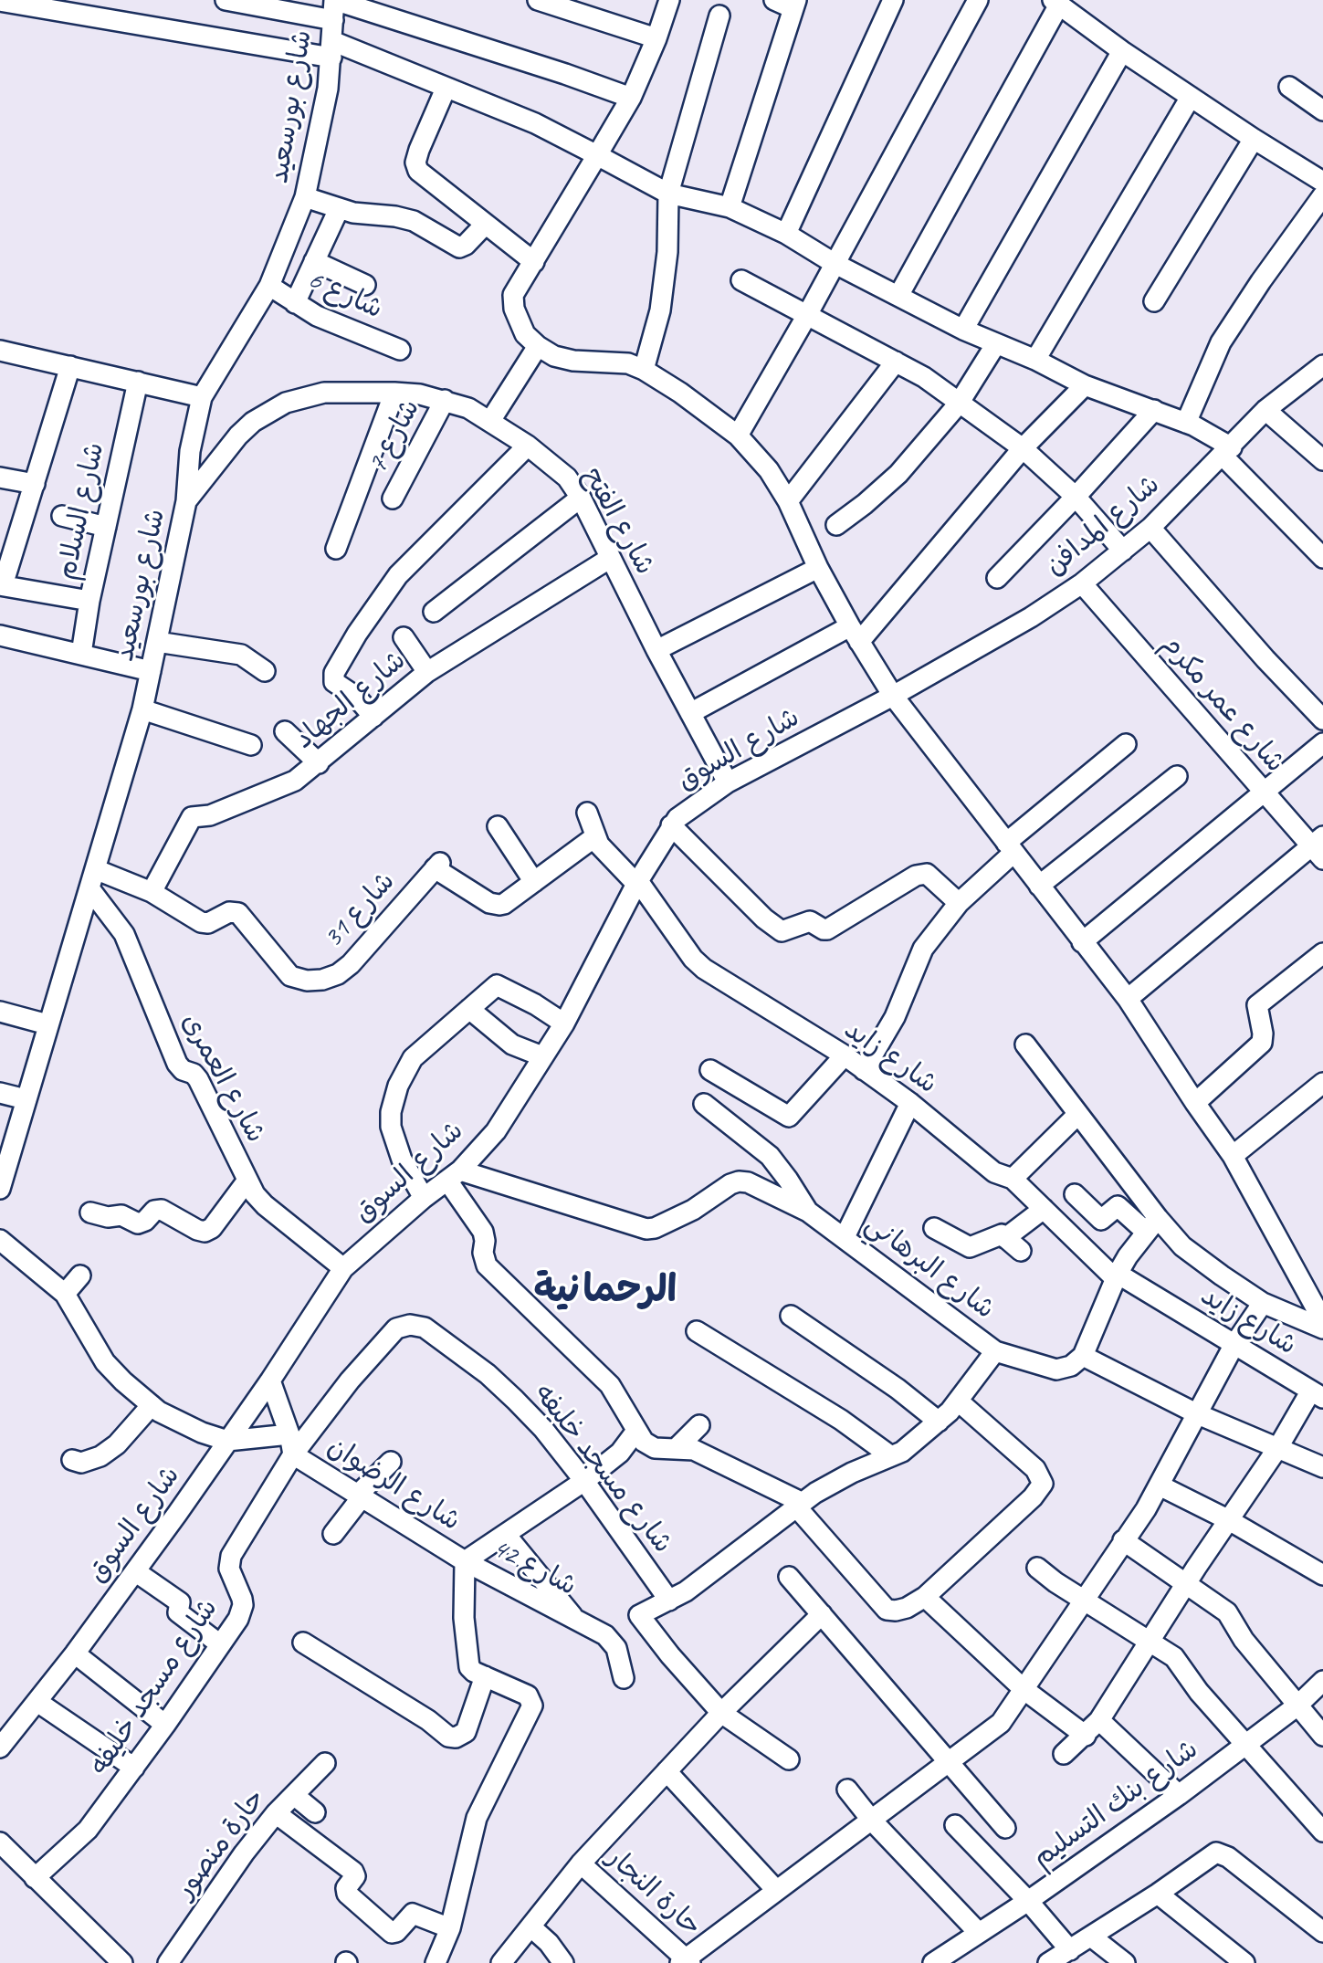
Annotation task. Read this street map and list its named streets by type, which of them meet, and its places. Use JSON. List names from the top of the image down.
{
  "streets": {
    "street": [
      "شارع بورسعيد",
      "شارع 6",
      "شارع 7",
      "شارع السلام",
      "شارع الفتح",
      "شارع المدافن",
      "شارع الجهاد",
      "شارع عمر مكرم",
      "شارع السوق",
      "شارع 31",
      "شارع زايد",
      "شارع العمرى",
      "شارع البرهاني",
      "شارع مسجد خليفه",
      "شارع الرضوان",
      "شارع 42",
      "شارع بنك التسليم",
      "حارة منصور",
      "حارة النجار"
    ]
  },
  "crossings": [
    ["شارع بورسعيد", "شارع 6"],
    ["شارع بورسعيد", "شارع الفتح"],
    ["شارع بورسعيد", "شارع 31"],
    ["شارع بورسعيد", "شارع العمرى"],
    ["شارع 7", "شارع الفتح"],
    ["شارع الفتح", "شارع الجهاد"],
    ["شارع الفتح", "شارع السوق"],
    ["شارع المدافن", "شارع عمر مكرم"],
    ["شارع المدافن", "شارع السوق"],
    ["شارع الجهاد", "شارع 31"],
    ["شارع السوق", "شارع زايد"],
    ["شارع السوق", "شارع العمرى"],
    ["شارع السوق", "شارع البرهاني"],
    ["شارع مسجد خليفه", "شارع الرضوان"],
    ["شارع الرضوان", "شارع 42"]
  ],
  "districts": ["الرحمانية"]
}
